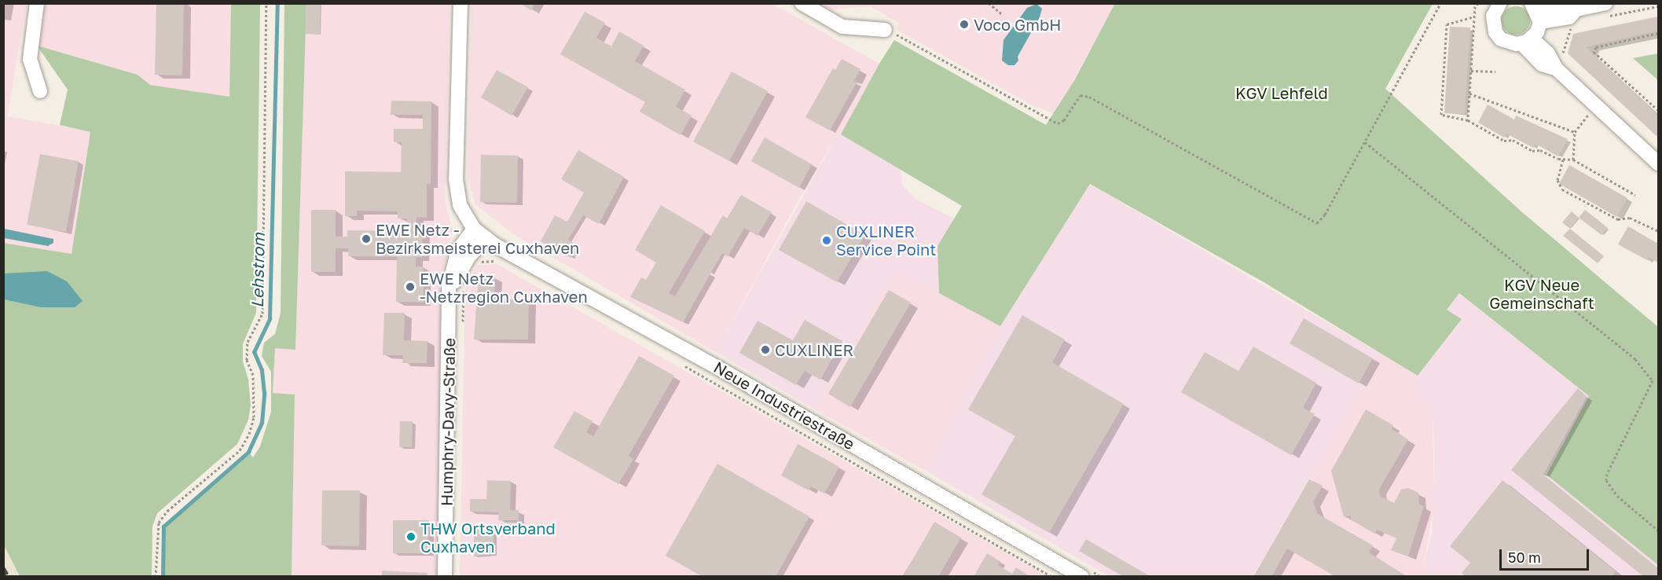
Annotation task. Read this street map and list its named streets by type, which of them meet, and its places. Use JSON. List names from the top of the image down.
{
  "streets": {
    "street": ["Neue Industriestraße", "Humphry-Davy-Straße"]
  },
  "crossings": [
    ["Neue Industriestraße", "Humphry-Davy-Straße"]
  ],
  "water": ["Lehstrom"],
  "parks": ["KGV Lehfeld", "KGV Neue Gemeinschaft"],
  "places": [
    "Voco GmbH",
    "EWE Netz - Bezirksmeisterei Cuxhaven",
    "CUXLINER Service Point",
    "EWE Netz -Netzregion Cuxhaven",
    "CUXLINER",
    "THW Ortsverband Cuxhaven"
  ],
  "scale_bar": "50 m"
}
